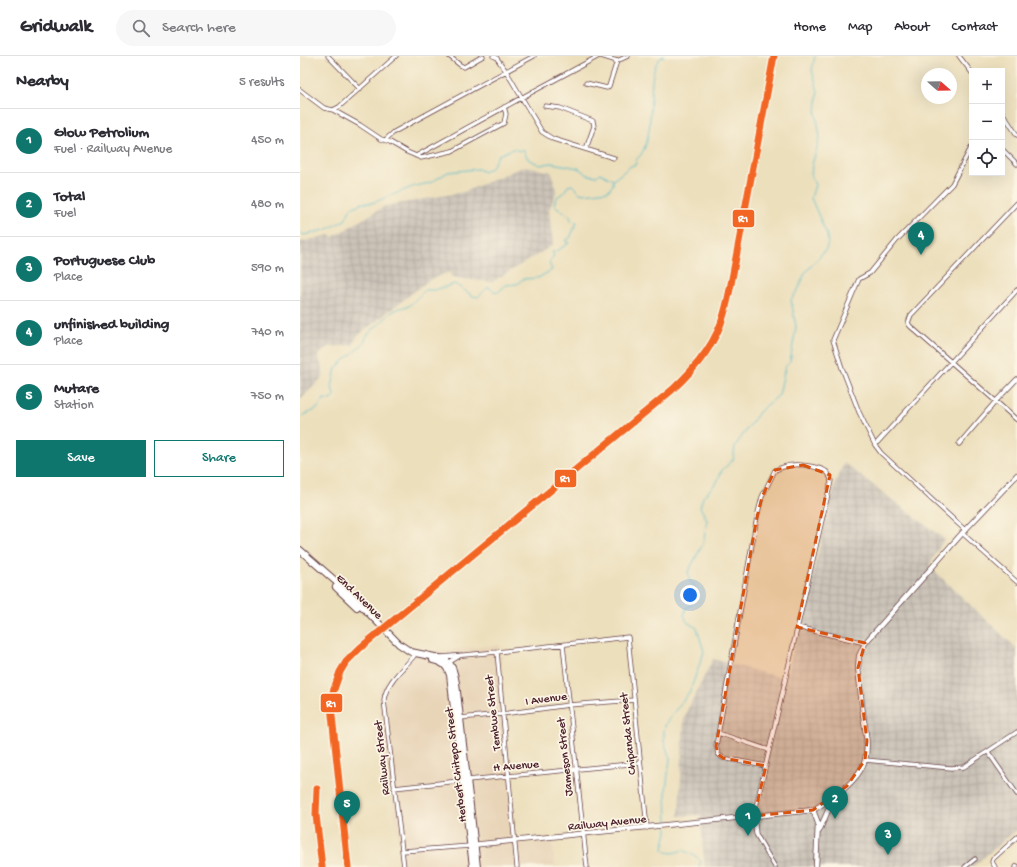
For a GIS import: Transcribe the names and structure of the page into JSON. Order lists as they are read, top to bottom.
{
  "streets": {
    "highway": ["End Avenue", "Herbert Chitepo Street"],
    "main road": ["Railway Avenue"],
    "street": [
      "I Avenue",
      "Tembwe Street",
      "Chipanda Street",
      "Jameson Street",
      "Railway Street",
      "H Avenue"
    ]
  },
  "crossings": [
    ["End Avenue", "Tembwe Street"],
    ["End Avenue", "Chipanda Street"],
    ["End Avenue", "Jameson Street"],
    ["End Avenue", "Railway Street"],
    ["End Avenue", "Herbert Chitepo Street"],
    ["I Avenue", "Tembwe Street"],
    ["I Avenue", "Chipanda Street"],
    ["I Avenue", "Jameson Street"],
    ["I Avenue", "Herbert Chitepo Street"],
    ["Tembwe Street", "H Avenue"],
    ["Tembwe Street", "Railway Avenue"],
    ["Chipanda Street", "H Avenue"],
    ["Chipanda Street", "Railway Avenue"],
    ["Jameson Street", "H Avenue"],
    ["Jameson Street", "Railway Avenue"],
    ["Railway Street", "H Avenue"],
    ["Railway Street", "Railway Avenue"],
    ["Herbert Chitepo Street", "H Avenue"],
    ["Herbert Chitepo Street", "Railway Avenue"]
  ],
  "lines": ["transit line R1"],
  "north": "right",
  "page": {
    "header": "Gridwalk",
    "search": "Search here",
    "nav": [
      "Home",
      "Map",
      "About",
      "Contact"
    ],
    "heading": ["Nearby", "5 results"],
    "map_buttons": ["+", "−"],
    "list": [
      {
        "mark": "1",
        "name": "Glow Petrolium",
        "note": "Fuel · Railway Avenue",
        "value": "450 m"
      },
      {
        "mark": "2",
        "name": "Total",
        "note": "Fuel",
        "value": "480 m"
      },
      {
        "mark": "3",
        "name": "Portuguese Club",
        "note": "Place",
        "value": "590 m"
      },
      {
        "mark": "4",
        "name": "unfinished building",
        "note": "Place",
        "value": "740 m"
      },
      {
        "mark": "5",
        "name": "Mutare",
        "note": "Station",
        "value": "750 m"
      }
    ],
    "pins": [
      "4",
      "2",
      "5",
      "1",
      "3"
    ],
    "buttons": ["Save", "Share"]
  }
}
